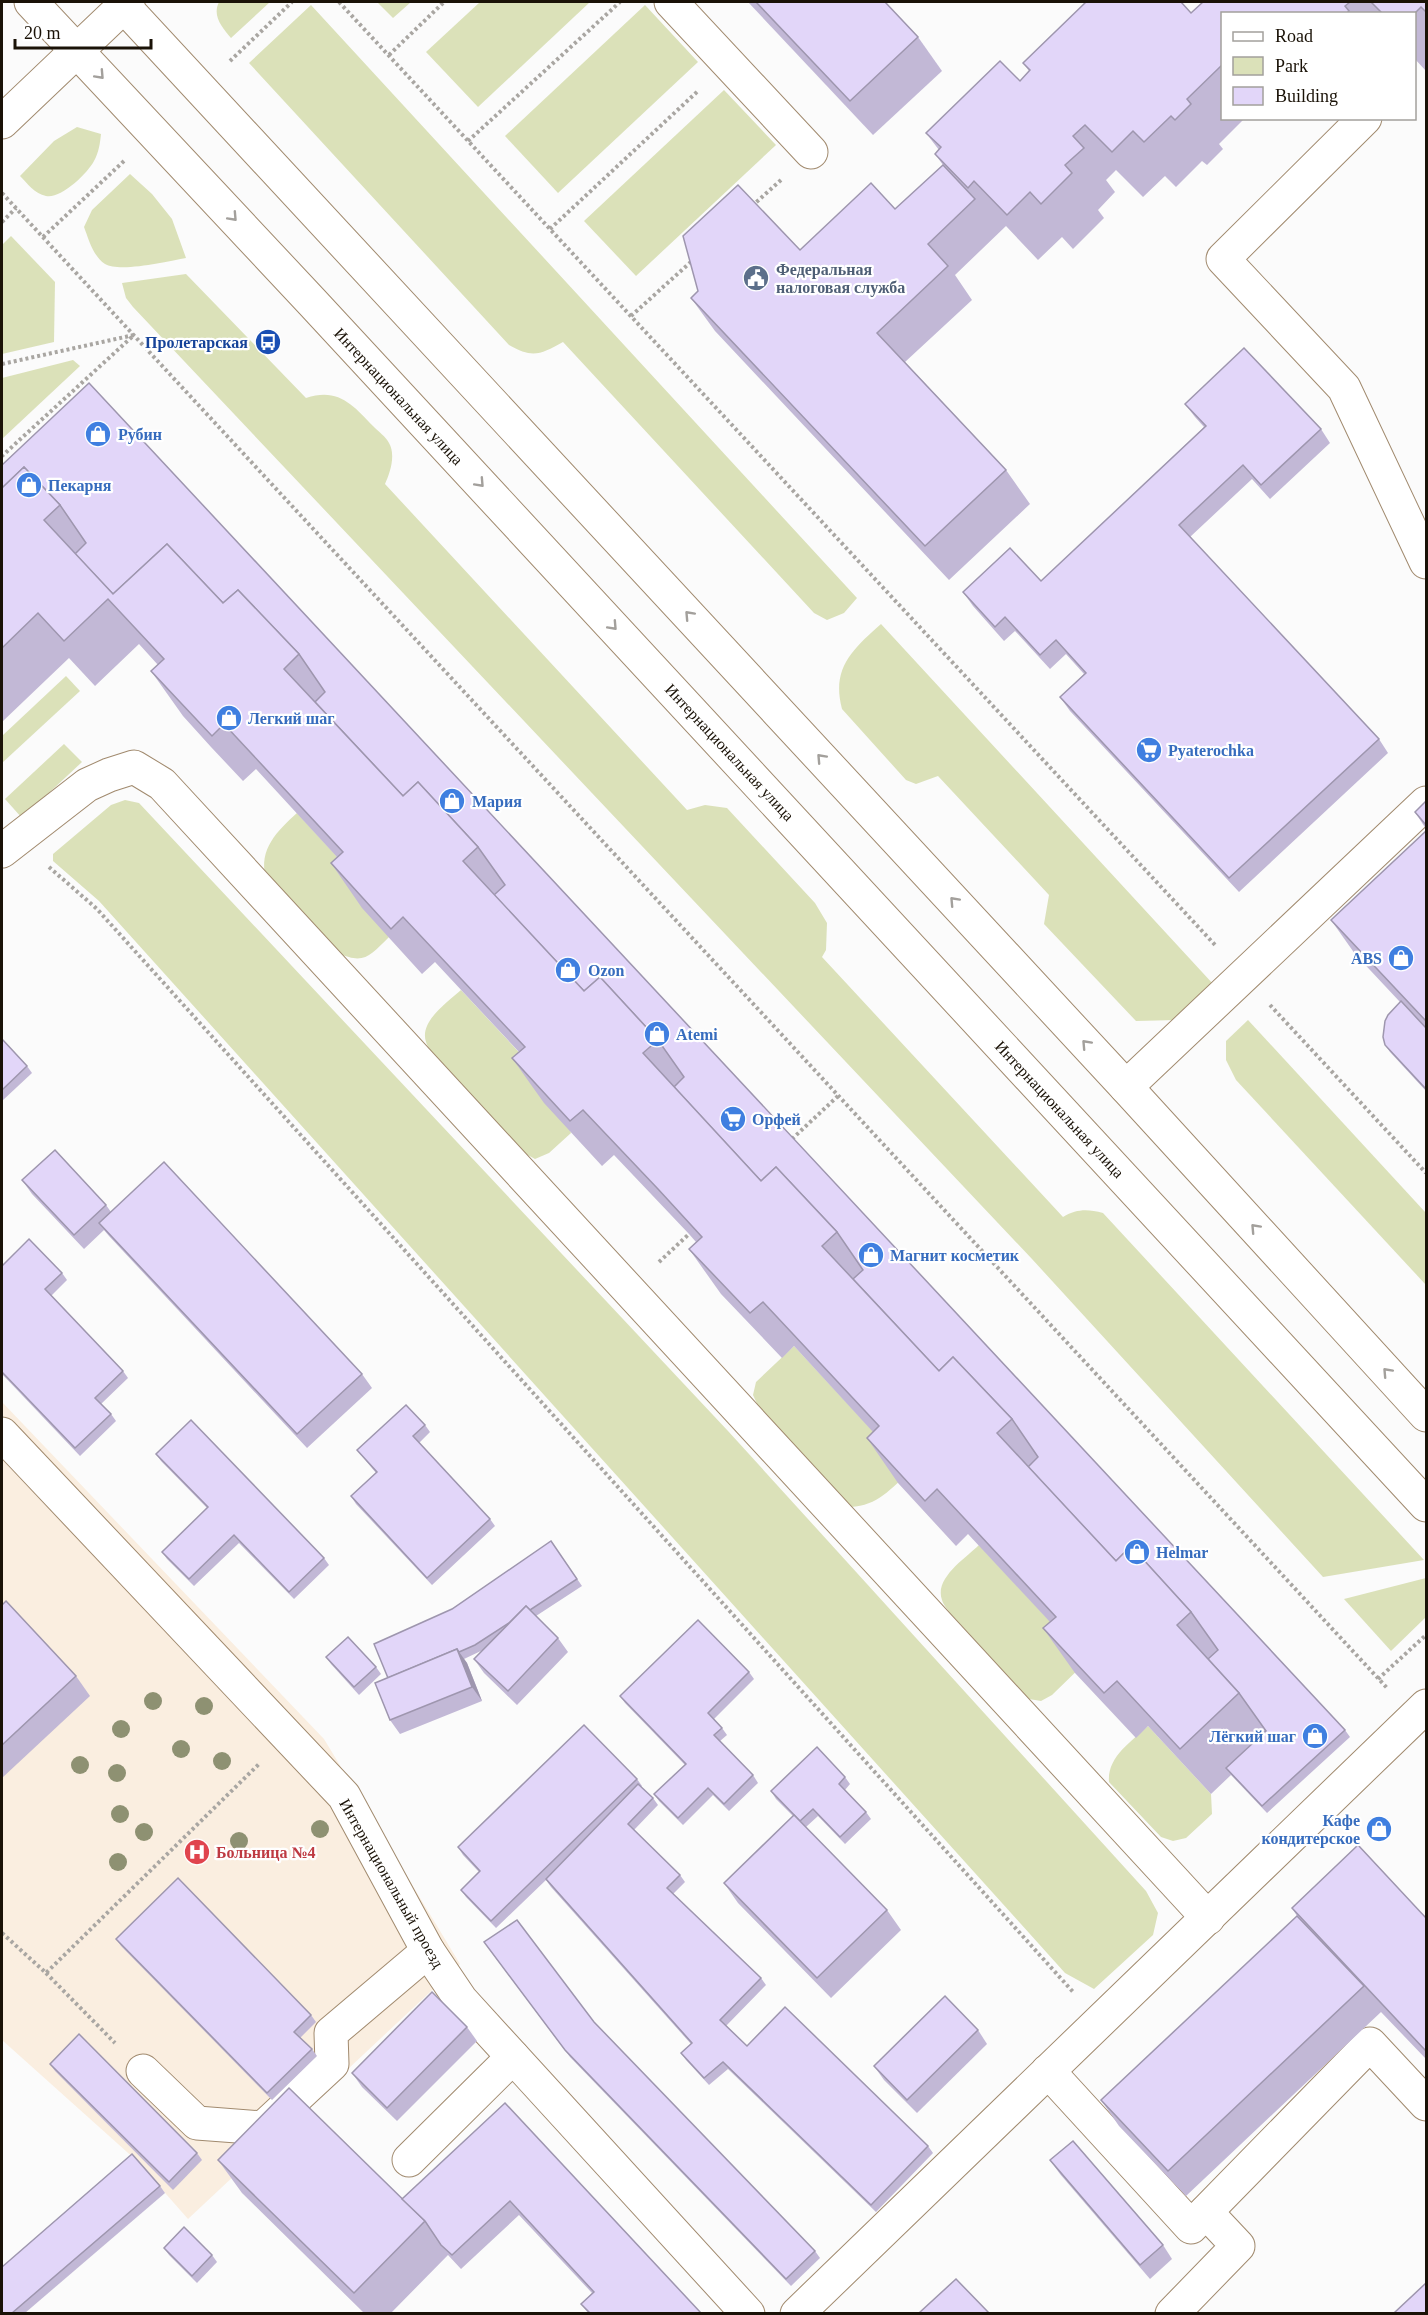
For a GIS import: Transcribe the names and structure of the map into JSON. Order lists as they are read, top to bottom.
{
  "streets": {
    "main road": ["Интернациональная улица", "Интернациональный проезд"]
  },
  "places": {
    "public building": ["Федеральная налоговая служба"],
    "bus stop": ["Пролетарская"],
    "shop": [
      "Рубин",
      "Пекарня",
      "Легкий шаг",
      "Мария",
      "ABS",
      "Ozon",
      "Atemi",
      "Магнит косметик",
      "Helmar",
      "Лёгкий шаг",
      "Кафе кондитерское"
    ],
    "supermarket": ["Pyaterochka", "Орфей"],
    "hospital": ["Больница №4"]
  },
  "legend": ["Road", "Park", "Building"],
  "scale_bar": "20 m"
}
